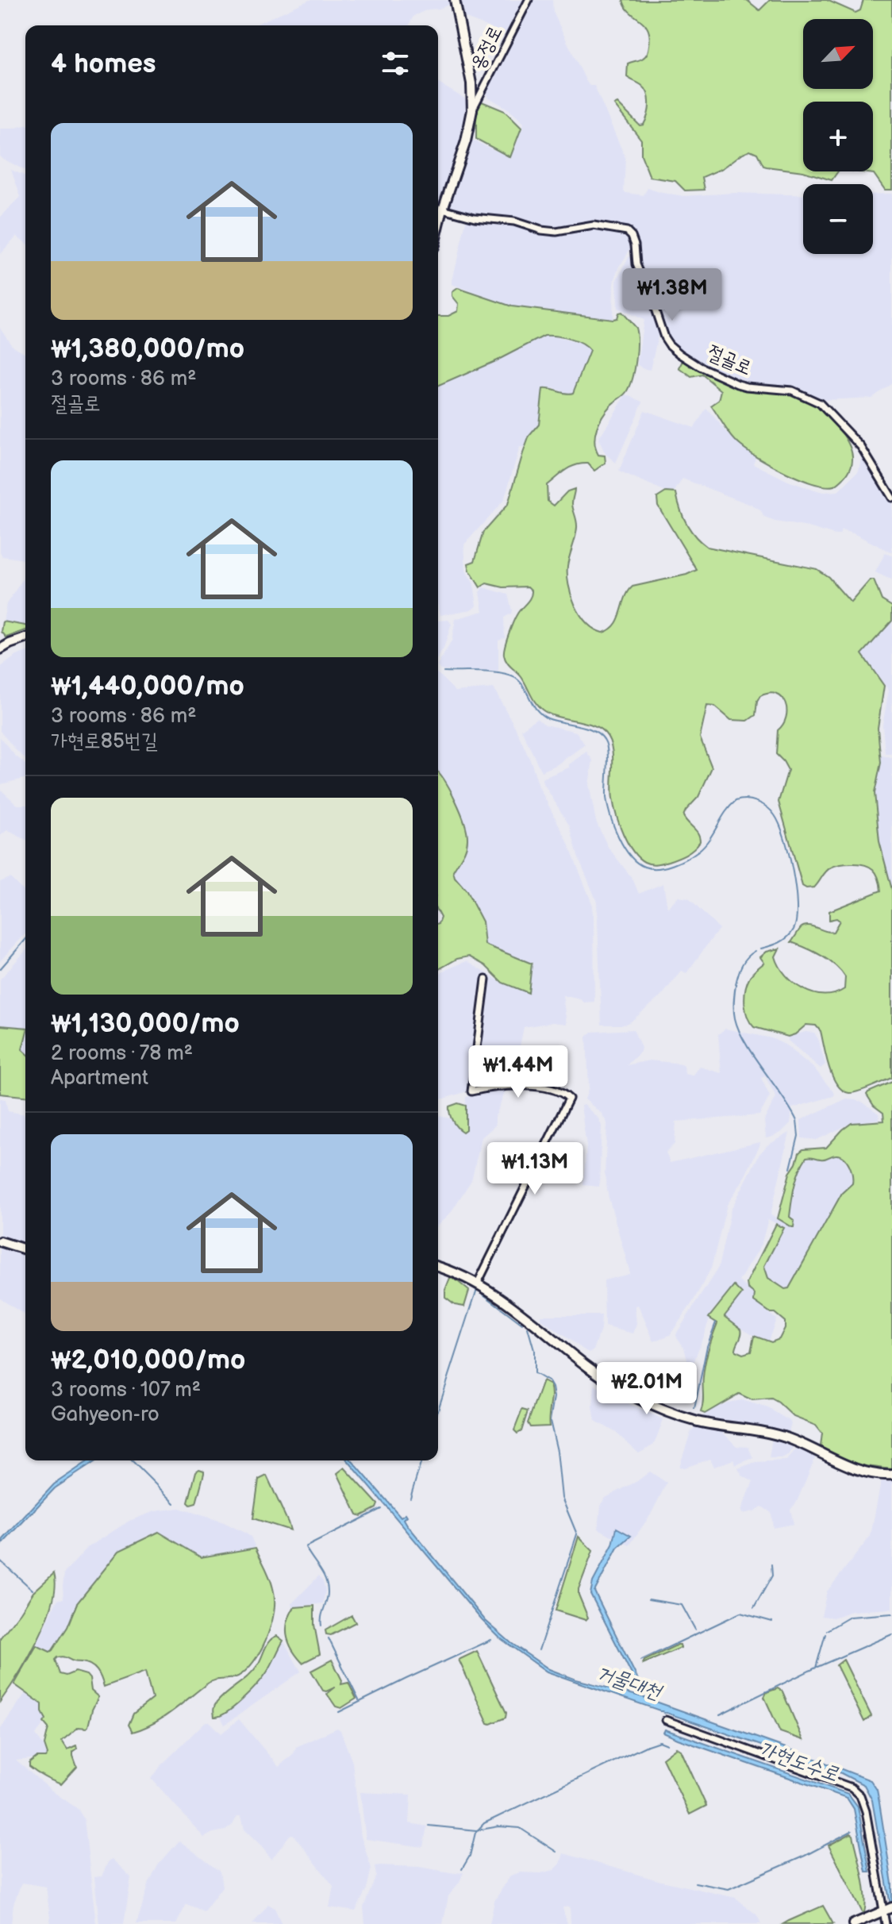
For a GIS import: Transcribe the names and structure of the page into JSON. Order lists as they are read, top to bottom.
{
  "streets": {
    "street": ["옹정로", "절골로"]
  },
  "water": ["거물대천", "가현도수로"],
  "north": "top right",
  "page": {
    "map_buttons": ["+", "−"],
    "heading": "4 homes",
    "list": [
      {
        "name": "₩1,380,000/mo",
        "note": "3 rooms · 86 m² · 절골로"
      },
      {
        "name": "₩1,440,000/mo",
        "note": "3 rooms · 86 m² · 가현로85번길"
      },
      {
        "name": "₩1,130,000/mo",
        "note": "2 rooms · 78 m² · Apartment"
      },
      {
        "name": "₩2,010,000/mo",
        "note": "3 rooms · 107 m² · Gahyeon-ro"
      }
    ],
    "price": [
      "₩1.38M",
      "₩1.44M",
      "₩1.13M",
      "₩2.01M"
    ]
  }
}
